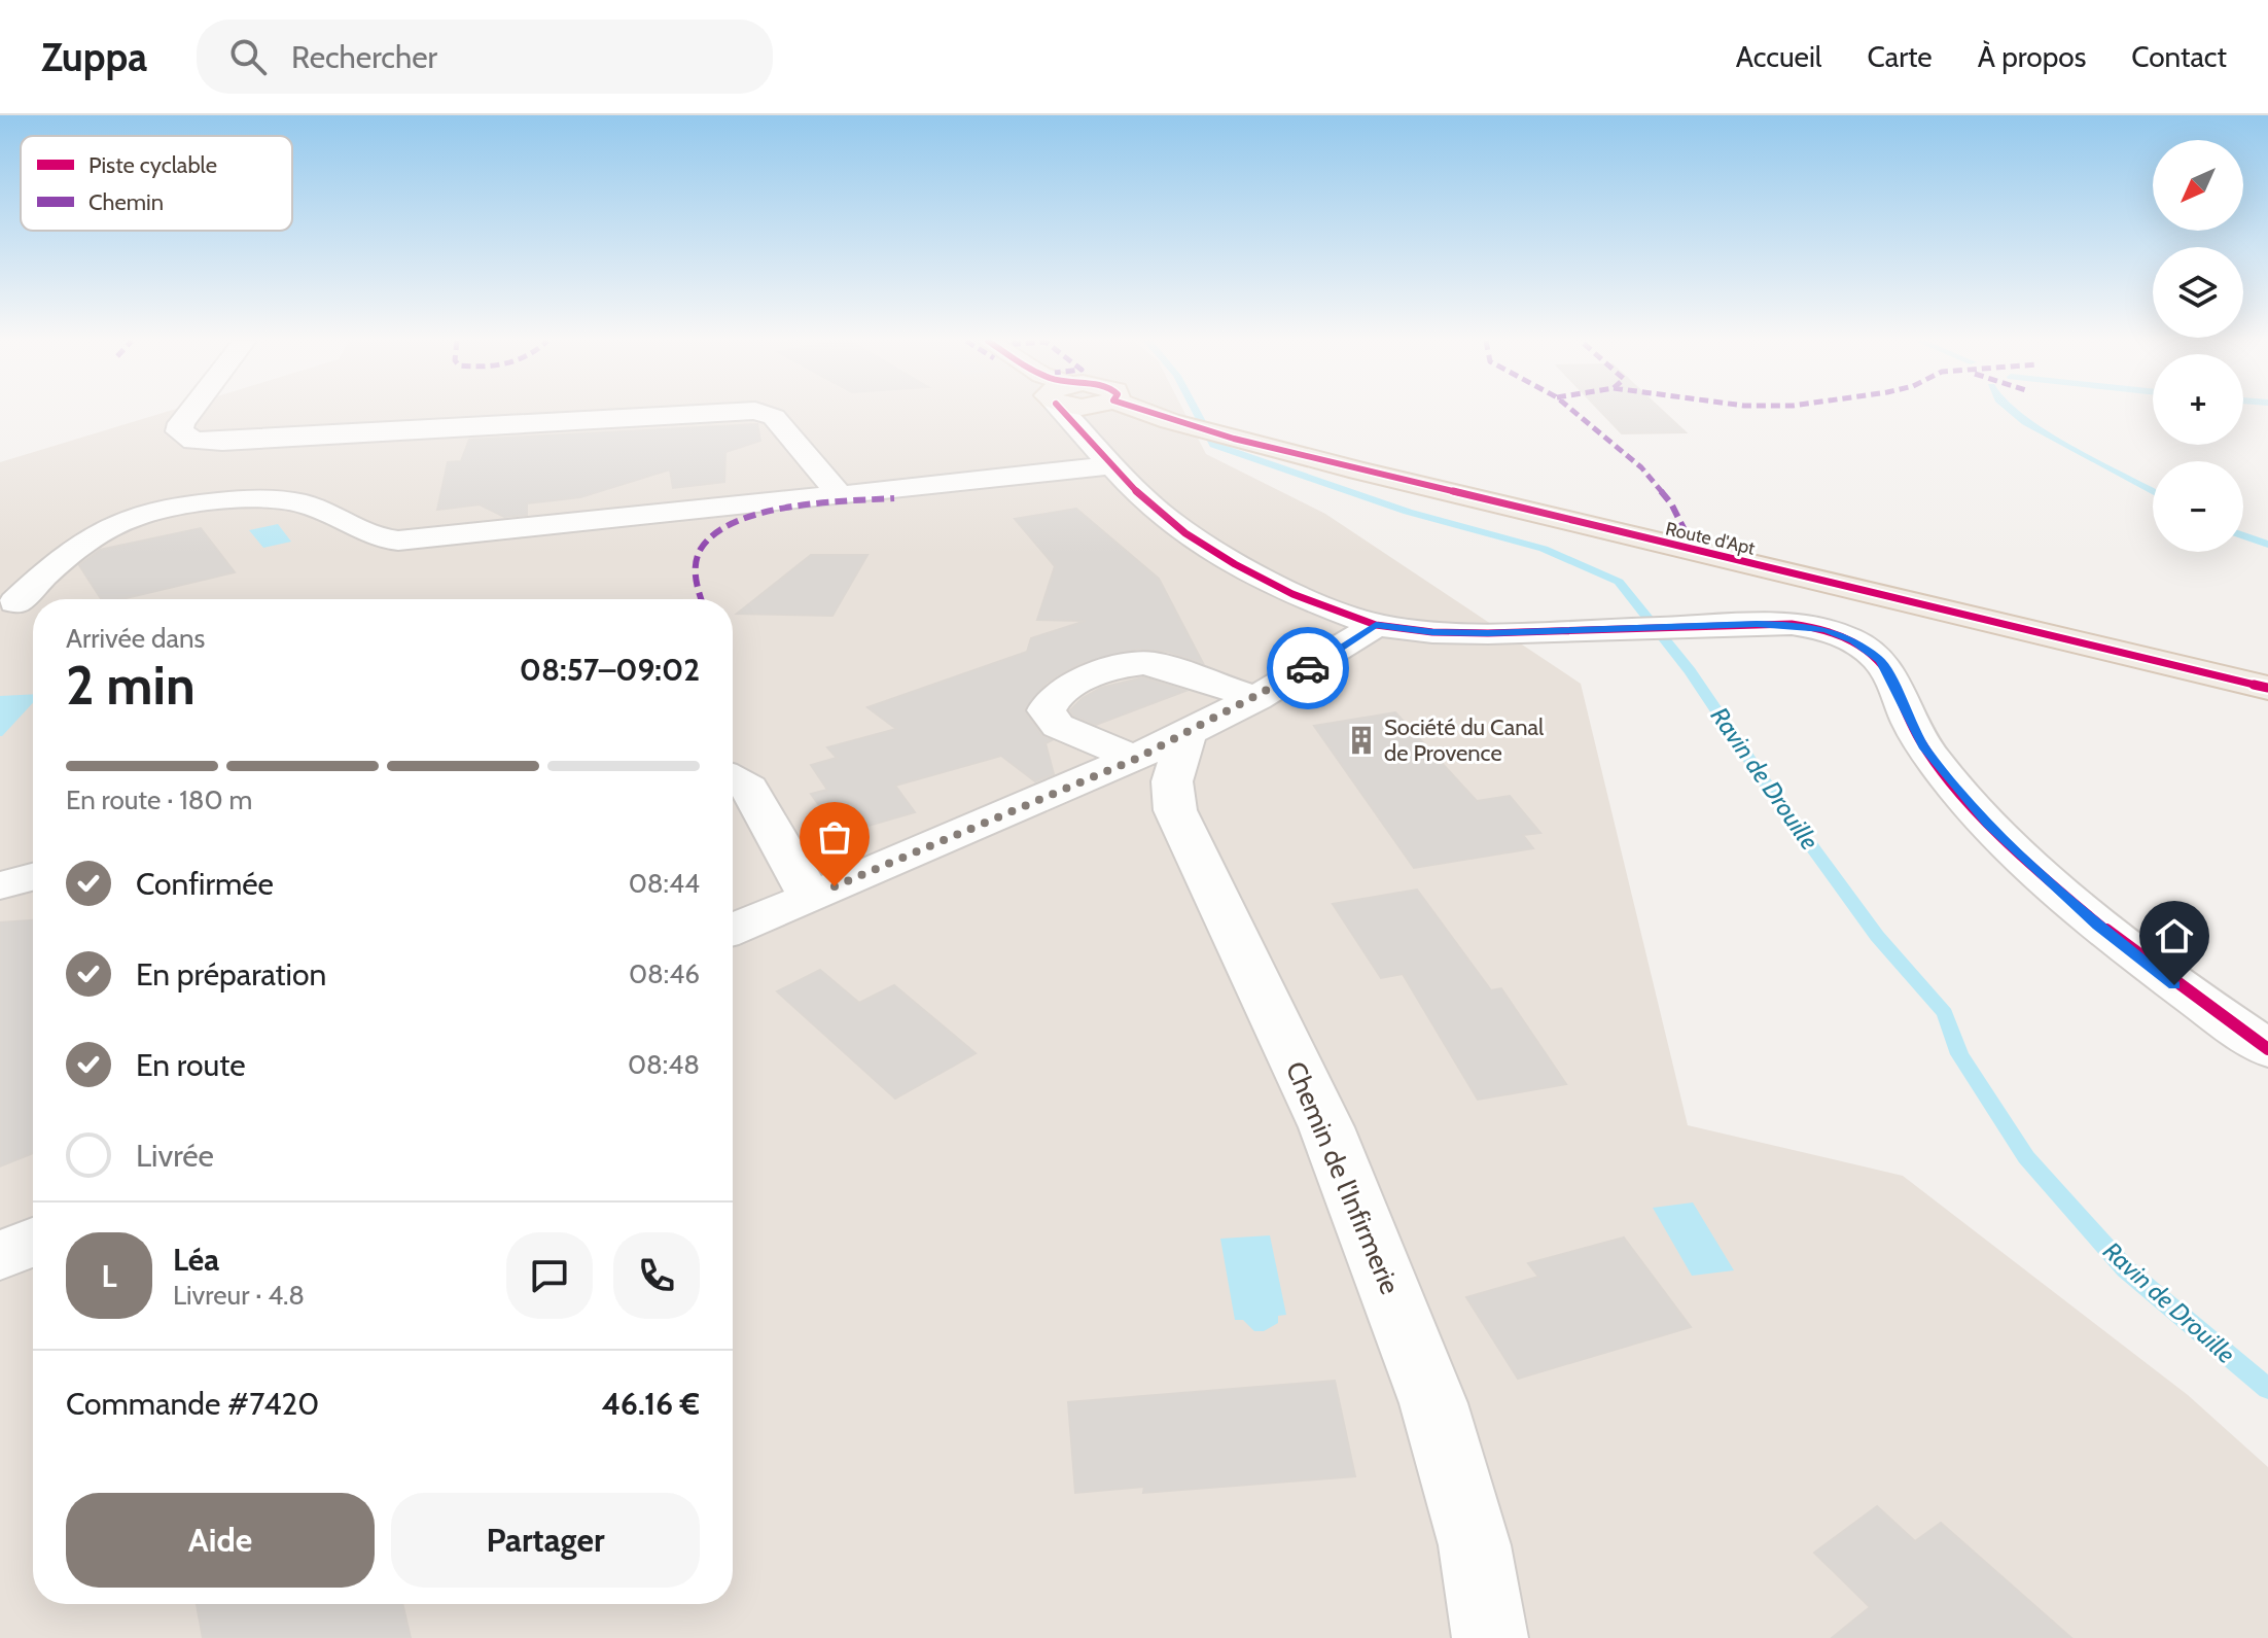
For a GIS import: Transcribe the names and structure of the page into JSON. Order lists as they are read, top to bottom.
{
  "streets": {
    "main road": ["Route d'Apt"],
    "street": ["Chemin de l'Infirmerie"]
  },
  "water": ["Ravin de Drouille"],
  "places": {
    "building": ["Société du Canal de Provence"]
  },
  "legend": ["Piste cyclable", "Chemin"],
  "north": "bottom left",
  "page": {
    "header": "Zuppa",
    "search": "Rechercher",
    "nav": [
      "Accueil",
      "Carte",
      "À propos",
      "Contact"
    ],
    "map_buttons": ["+", "−"],
    "heading": ["2 min", "Arrivée dans", "08:57–09:02"],
    "panel": [
      "Léa",
      "Livreur · 4.8",
      "Commande #7420",
      "46.16 €"
    ],
    "bar": "En route · 180 m",
    "list": [
      ["Confirmée", "08:44"],
      ["En préparation", "08:46"],
      ["En route", "08:48"],
      "Livrée"
    ],
    "round": "L",
    "buttons": ["Aide", "Partager"]
  }
}
